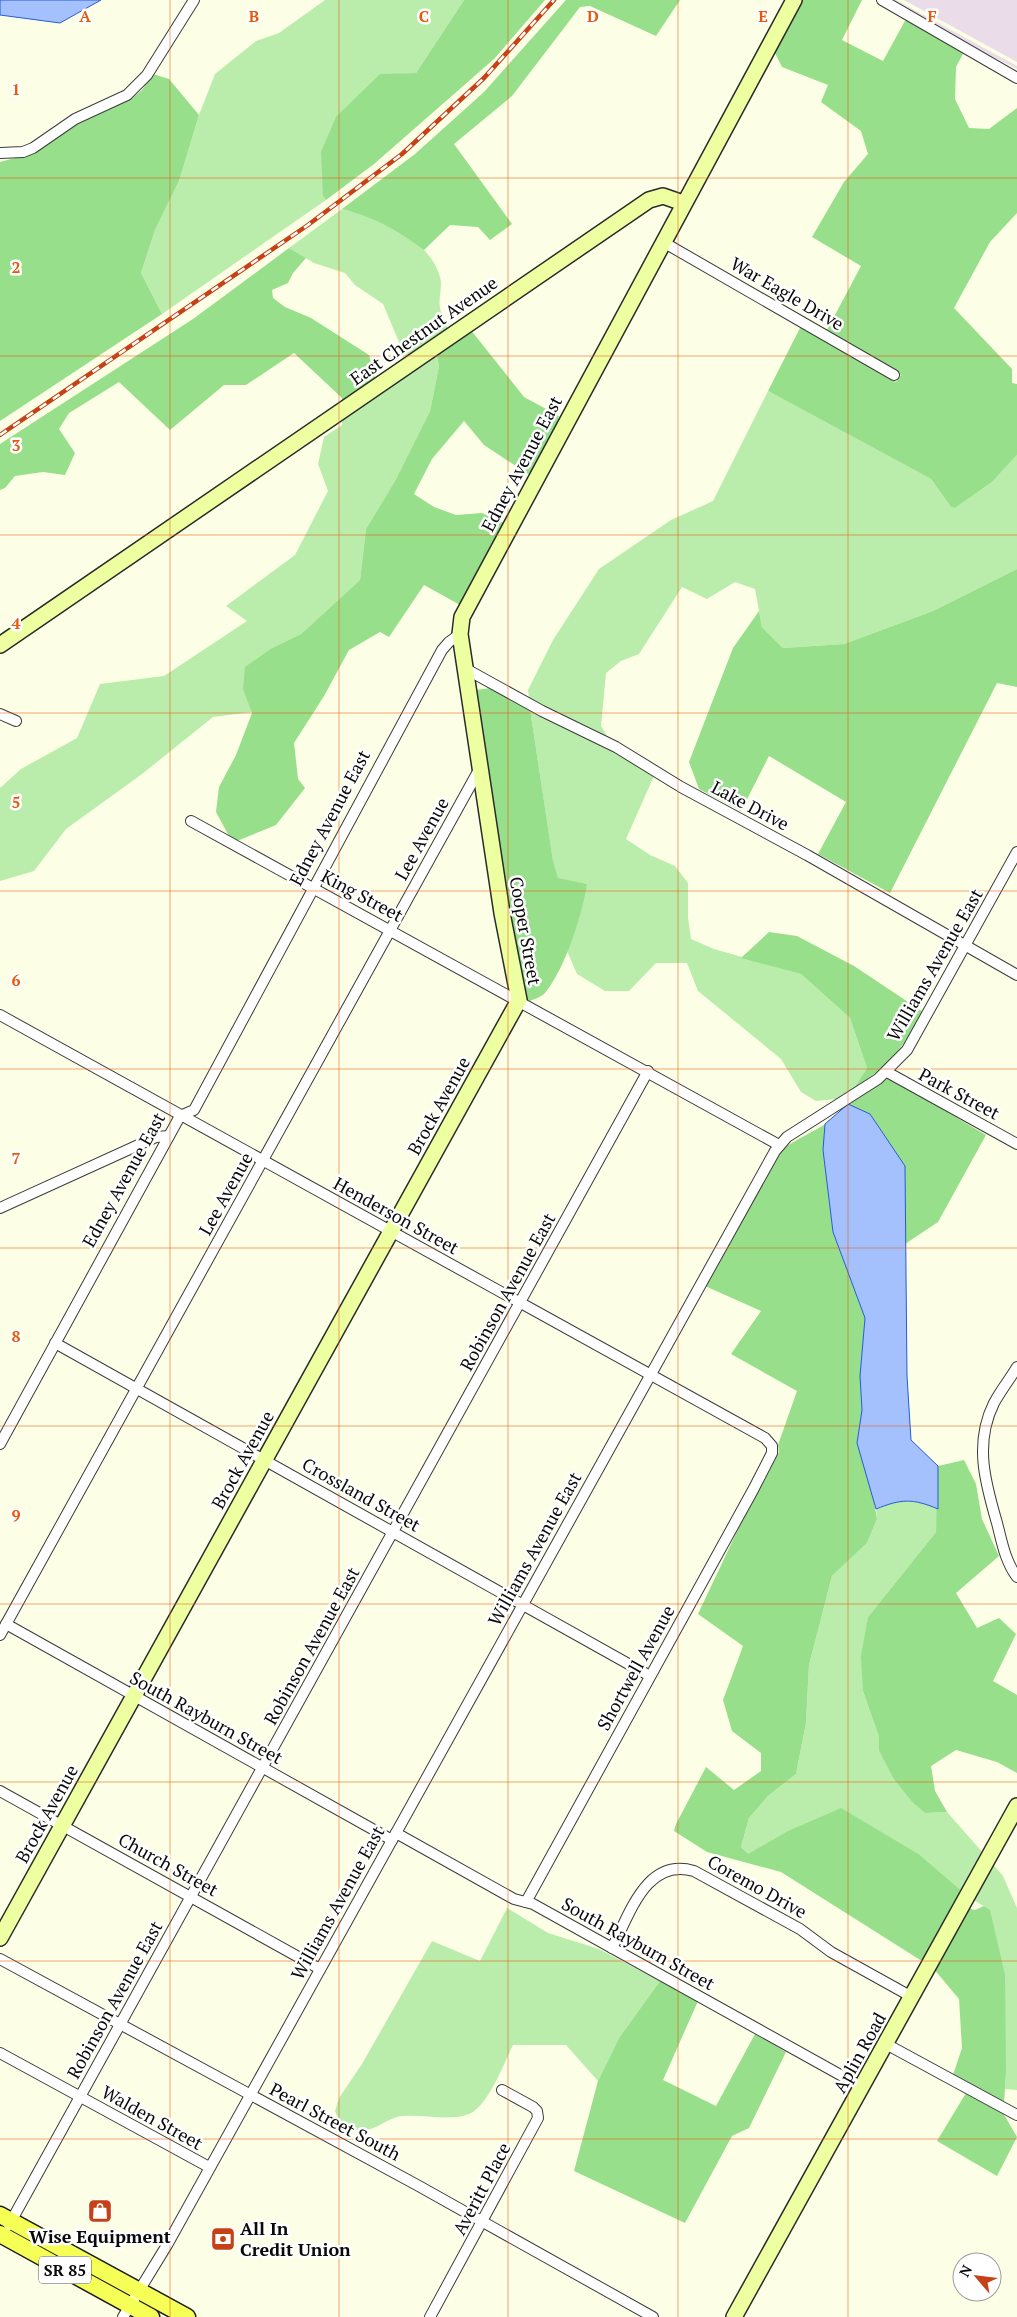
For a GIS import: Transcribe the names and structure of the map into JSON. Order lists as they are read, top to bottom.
{
  "streets": {
    "main road": ["SR 85"],
    "street": [
      "War Eagle Drive",
      "East Chestnut Avenue",
      "Edney Avenue East",
      "Lake Drive",
      "Lee Avenue",
      "King Street",
      "Cooper Street",
      "Williams Avenue East",
      "Park Street",
      "Brock Avenue",
      "Henderson Street",
      "Robinson Avenue East",
      "Crossland Street",
      "Shortwell Avenue",
      "South Rayburn Street",
      "Church Street",
      "Coremo Drive",
      "Aplin Road",
      "Walden Street",
      "Pearl Street South",
      "Averitt Place"
    ]
  },
  "crossings": [
    ["War Eagle Drive", "Edney Avenue East"],
    ["East Chestnut Avenue", "Edney Avenue East"],
    ["Edney Avenue East", "King Street"],
    ["Edney Avenue East", "Cooper Street"],
    ["Edney Avenue East", "Henderson Street"],
    ["Edney Avenue East", "Crossland Street"],
    ["Lake Drive", "Cooper Street"],
    ["Lake Drive", "Williams Avenue East"],
    ["Lee Avenue", "King Street"],
    ["Lee Avenue", "Cooper Street"],
    ["Lee Avenue", "Henderson Street"],
    ["Lee Avenue", "Crossland Street"],
    ["Lee Avenue", "South Rayburn Street"],
    ["King Street", "Cooper Street"],
    ["King Street", "Brock Avenue"],
    ["Cooper Street", "Williams Avenue East"],
    ["Cooper Street", "Brock Avenue"],
    ["Cooper Street", "Robinson Avenue East"],
    ["Williams Avenue East", "Park Street"],
    ["Williams Avenue East", "Henderson Street"],
    ["Williams Avenue East", "Crossland Street"],
    ["Williams Avenue East", "South Rayburn Street"],
    ["Williams Avenue East", "Church Street"],
    ["Williams Avenue East", "Walden Street"],
    ["Williams Avenue East", "Pearl Street South"],
    ["Williams Avenue East", "SR 85"],
    ["Brock Avenue", "Henderson Street"],
    ["Brock Avenue", "Crossland Street"],
    ["Brock Avenue", "South Rayburn Street"],
    ["Brock Avenue", "Church Street"],
    ["Henderson Street", "Robinson Avenue East"],
    ["Henderson Street", "Shortwell Avenue"],
    ["Robinson Avenue East", "Crossland Street"],
    ["Robinson Avenue East", "South Rayburn Street"],
    ["Robinson Avenue East", "Church Street"],
    ["Robinson Avenue East", "Walden Street"],
    ["Robinson Avenue East", "Pearl Street South"],
    ["Robinson Avenue East", "SR 85"],
    ["Crossland Street", "Shortwell Avenue"],
    ["Shortwell Avenue", "South Rayburn Street"],
    ["South Rayburn Street", "Coremo Drive"],
    ["South Rayburn Street", "Aplin Road"],
    ["Coremo Drive", "Aplin Road"],
    ["Pearl Street South", "Averitt Place"]
  ],
  "places": {
    "shop": ["Wise Equipment"],
    "bank": ["All In Credit Union"]
  },
  "north": "top left",
  "grid": {
    "columns": [
      "A",
      "B",
      "C",
      "D",
      "E",
      "F"
    ],
    "rows": [
      "1",
      "2",
      "3",
      "4",
      "5",
      "6",
      "7",
      "8",
      "9"
    ]
  }
}
